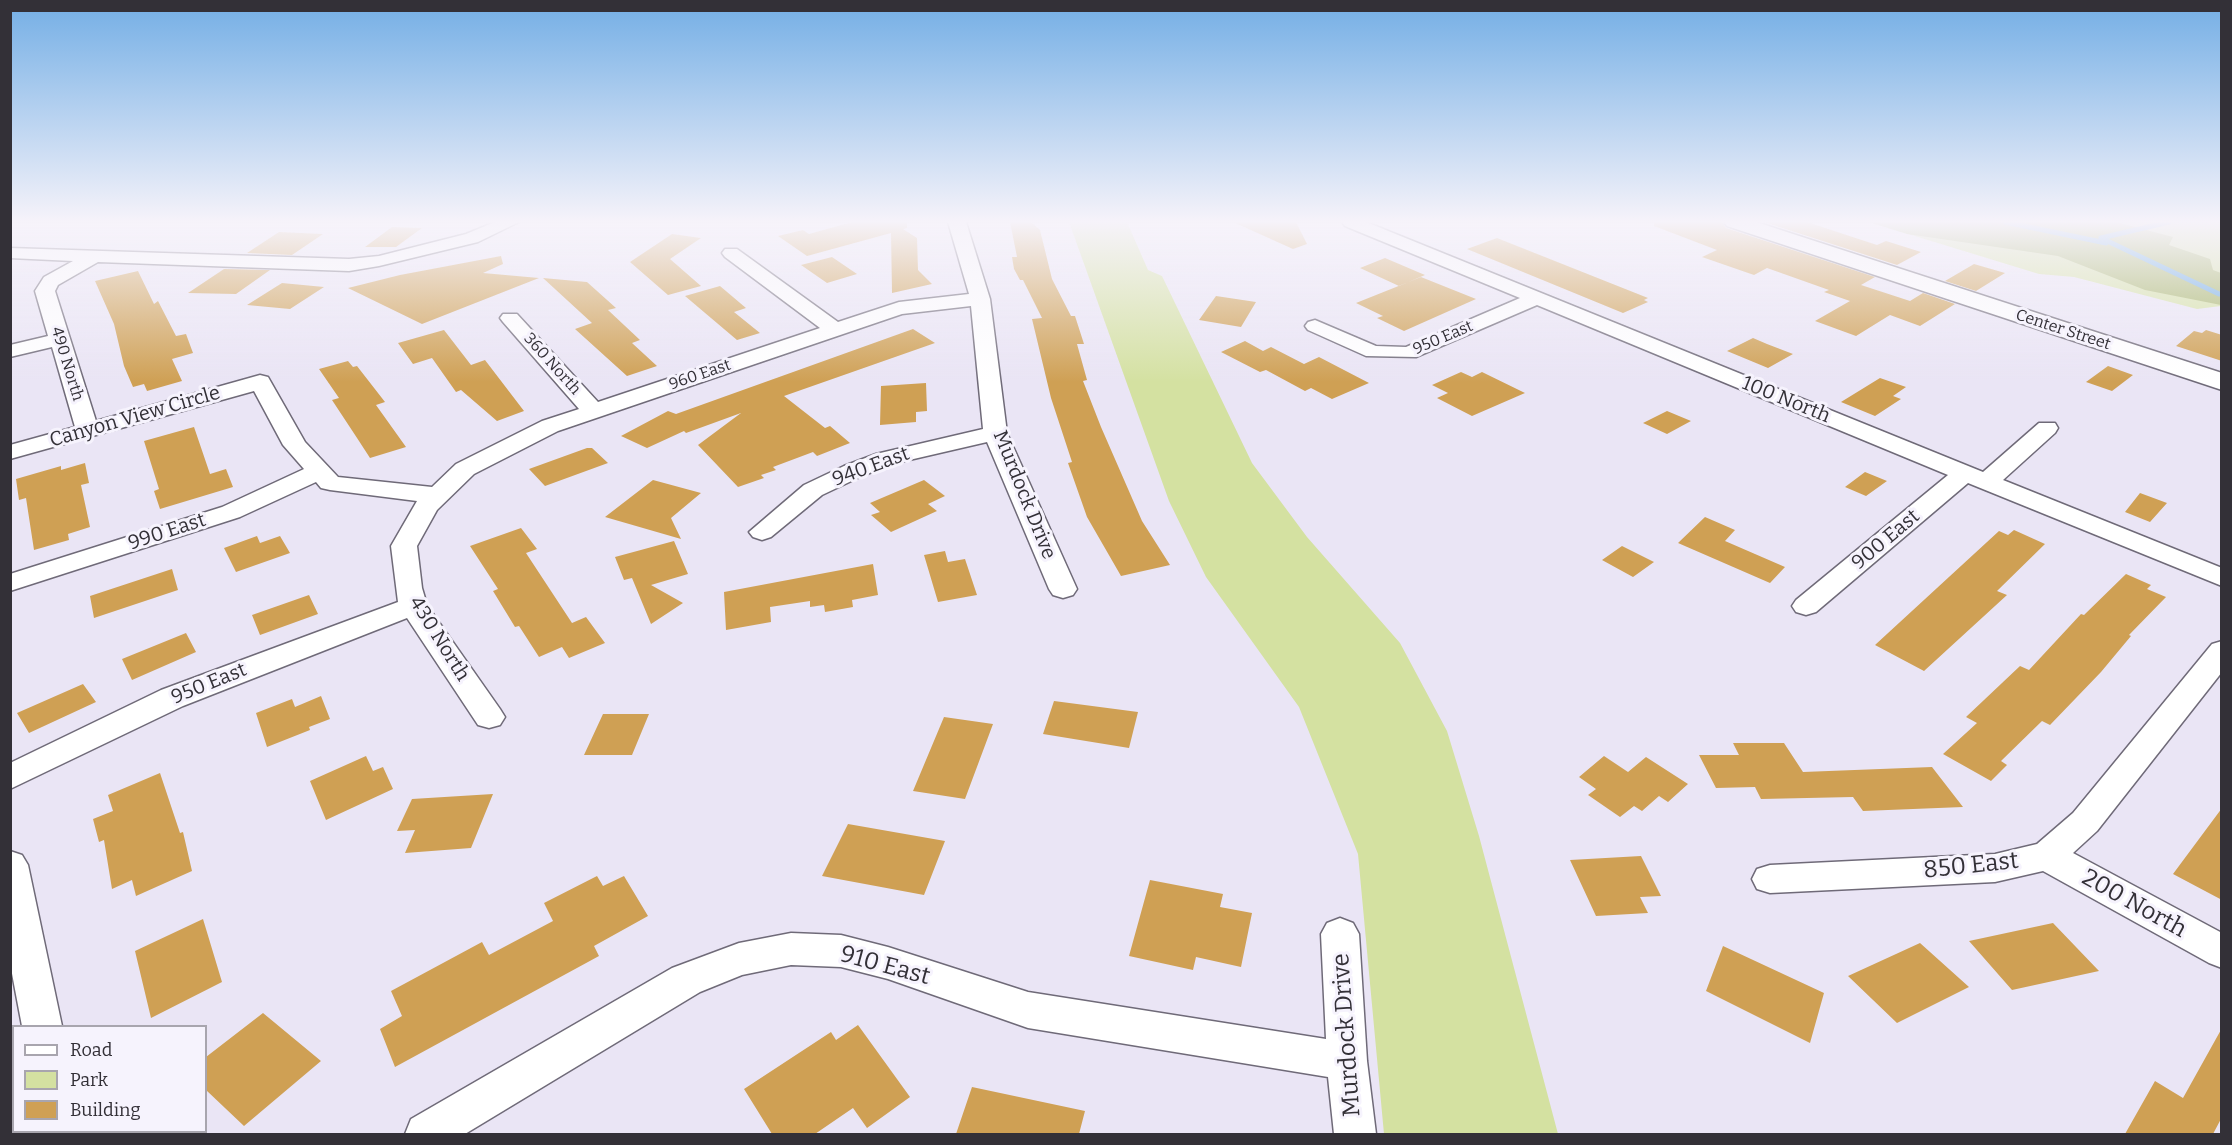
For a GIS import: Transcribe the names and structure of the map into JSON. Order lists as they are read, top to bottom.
{
  "streets": {
    "street": [
      "Center Street",
      "950 East",
      "490 North",
      "360 North",
      "960 East",
      "100 North",
      "Canyon View Circle",
      "940 East",
      "Murdock Drive",
      "990 East",
      "900 East",
      "430 North",
      "850 East",
      "200 North",
      "910 East"
    ]
  },
  "crossings": [
    ["950 East", "100 North"],
    ["950 East", "430 North"],
    ["490 North", "Canyon View Circle"],
    ["360 North", "960 East"],
    ["960 East", "Murdock Drive"],
    ["960 East", "430 North"],
    ["100 North", "900 East"],
    ["Canyon View Circle", "990 East"],
    ["940 East", "Murdock Drive"],
    ["Murdock Drive", "910 East"],
    ["850 East", "200 North"]
  ],
  "legend": ["Road", "Park", "Building"]
}
